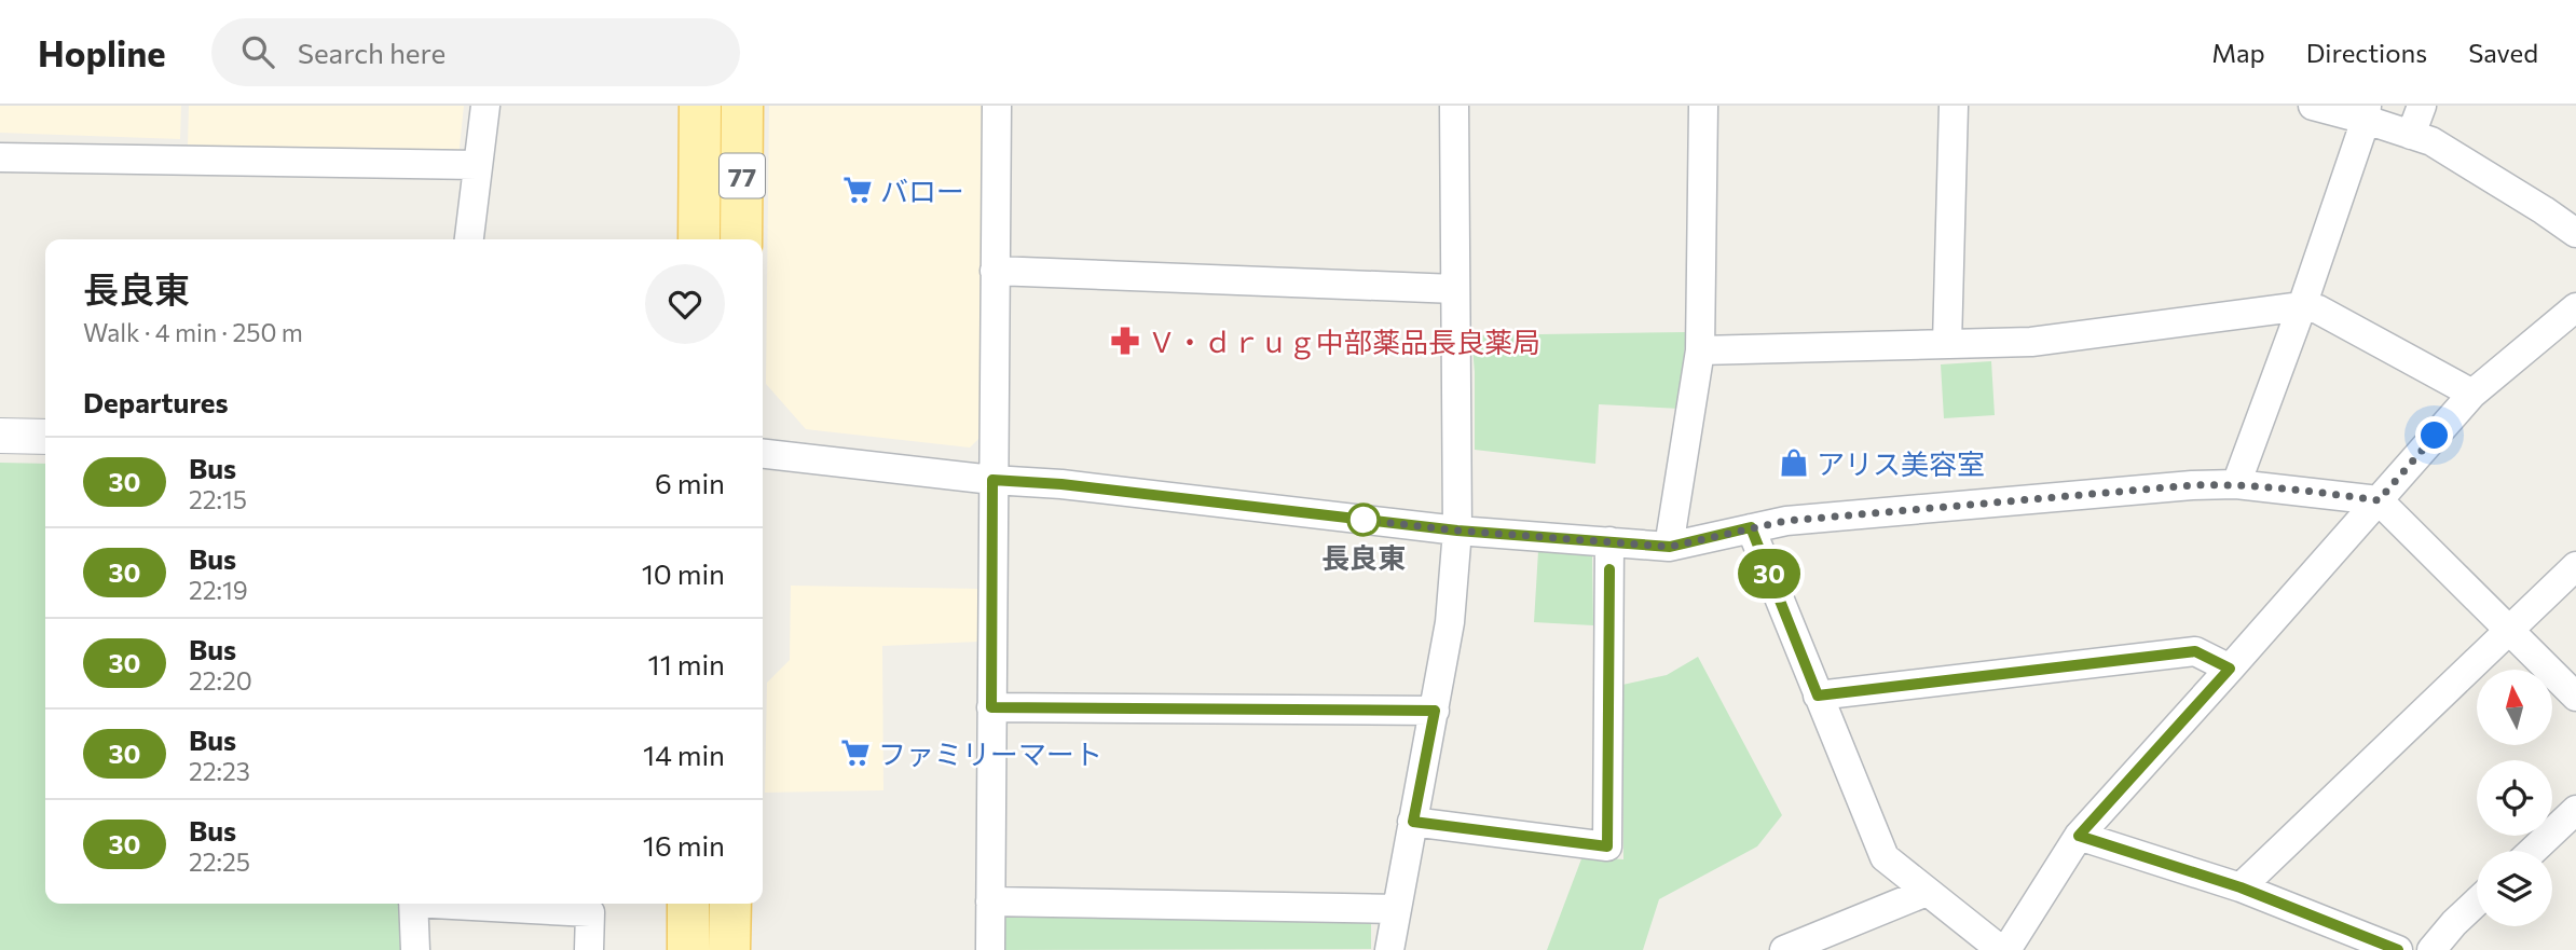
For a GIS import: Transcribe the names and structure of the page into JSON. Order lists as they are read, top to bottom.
{
  "streets": {
    "main road": ["77"]
  },
  "places": {
    "supermarket": ["バロー", "ファミリーマート"],
    "pharmacy": ["Ｖ・ｄｒｕｇ中部薬品長良薬局"],
    "shop": ["アリス美容室"],
    "other": ["長良東"]
  },
  "lines": ["bus line 30"],
  "north": "top",
  "page": {
    "header": "Hopline",
    "search": "Search here",
    "nav": ["Map", "Directions", "Saved"],
    "on_map": "30",
    "heading": [
      ["長良東", "Walk · 4 min · 250 m"],
      "Departures"
    ],
    "list": [
      {
        "mark": "30",
        "name": "Bus",
        "note": "22:15",
        "value": "6 min"
      },
      {
        "mark": "30",
        "name": "Bus",
        "note": "22:19",
        "value": "10 min"
      },
      {
        "mark": "30",
        "name": "Bus",
        "note": "22:20",
        "value": "11 min"
      },
      {
        "mark": "30",
        "name": "Bus",
        "note": "22:23",
        "value": "14 min"
      },
      {
        "mark": "30",
        "name": "Bus",
        "note": "22:25",
        "value": "16 min"
      }
    ]
  }
}
